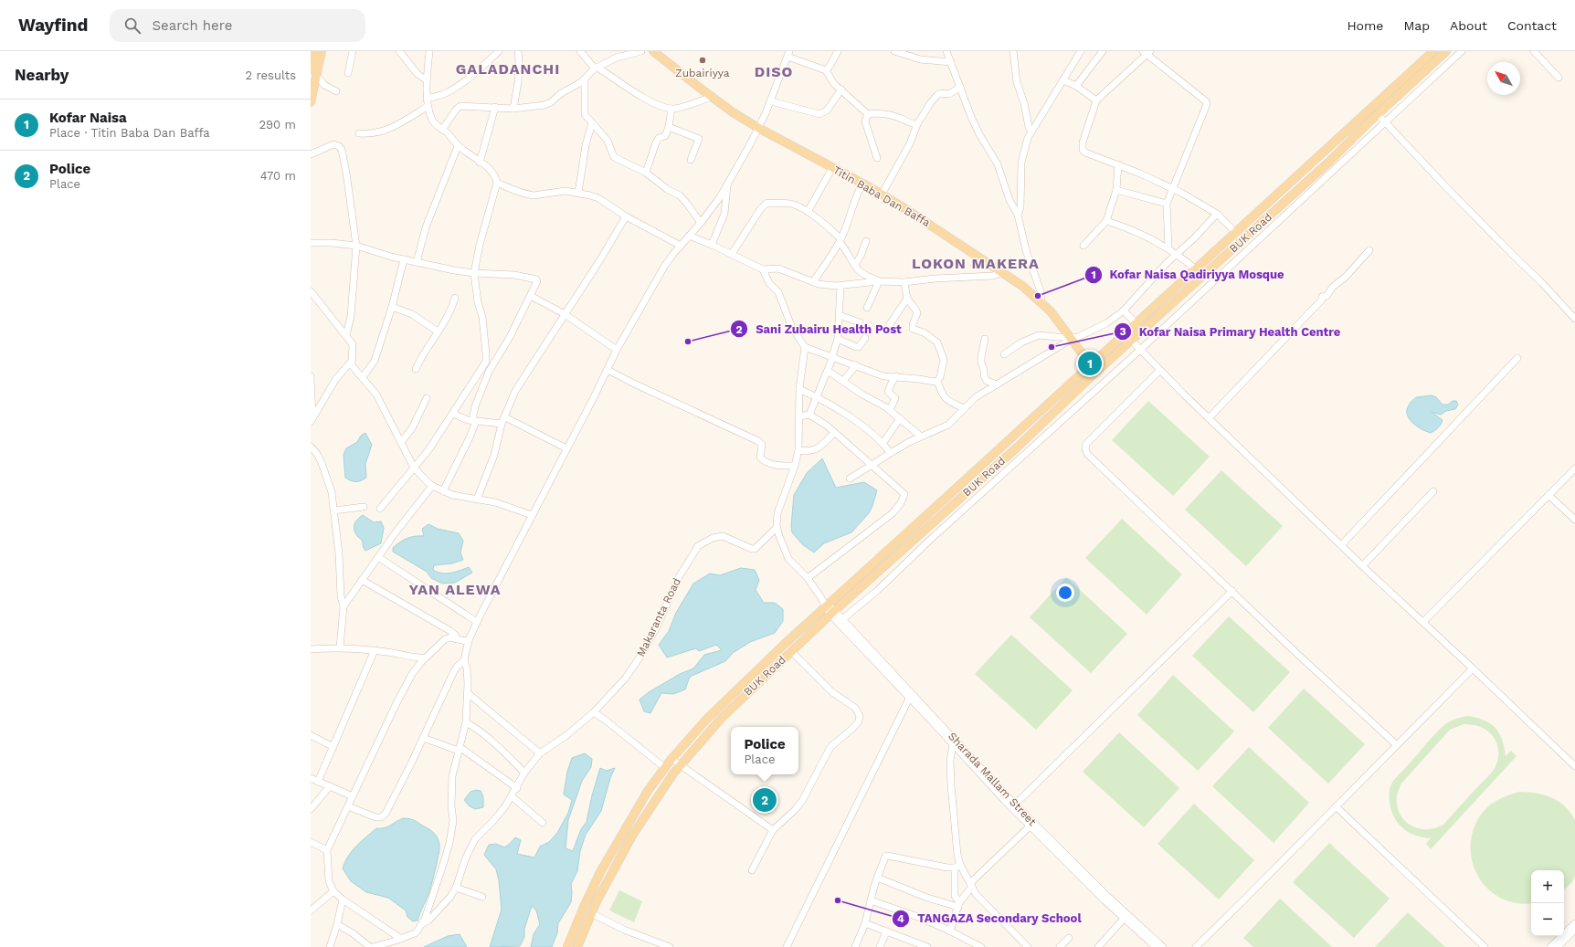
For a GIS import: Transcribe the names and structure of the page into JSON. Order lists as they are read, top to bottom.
{
  "streets": {
    "main road": ["Titin Baba Dan Baffa", "BUK Road"],
    "street": ["Makaranta Road", "Sharada Mallam Street"]
  },
  "crossings": [
    ["Titin Baba Dan Baffa", "BUK Road"],
    ["BUK Road", "Sharada Mallam Street"],
    ["Makaranta Road", "Sharada Mallam Street"]
  ],
  "districts": [
    "GALADANCHI",
    "DISO",
    "LOKON MAKERA",
    "YAN ALEWA"
  ],
  "places": [
    "Zubairiyya",
    "Kofar Naisa Qadiriyya Mosque",
    "Sani Zubairu Health Post",
    "Kofar Naisa Primary Health Centre",
    "TANGAZA Secondary School"
  ],
  "north": "top left",
  "page": {
    "header": "Wayfind",
    "search": "Search here",
    "nav": [
      "Home",
      "Map",
      "About",
      "Contact"
    ],
    "heading": ["Nearby", "2 results"],
    "list": [
      {
        "mark": "1",
        "name": "Kofar Naisa",
        "note": "Place · Titin Baba Dan Baffa",
        "value": "290 m"
      },
      {
        "mark": "2",
        "name": "Police",
        "note": "Place",
        "value": "470 m"
      }
    ],
    "pins": ["1", "2"],
    "popup": ["Police", "Place"],
    "map_buttons": ["+", "−"]
  }
}
